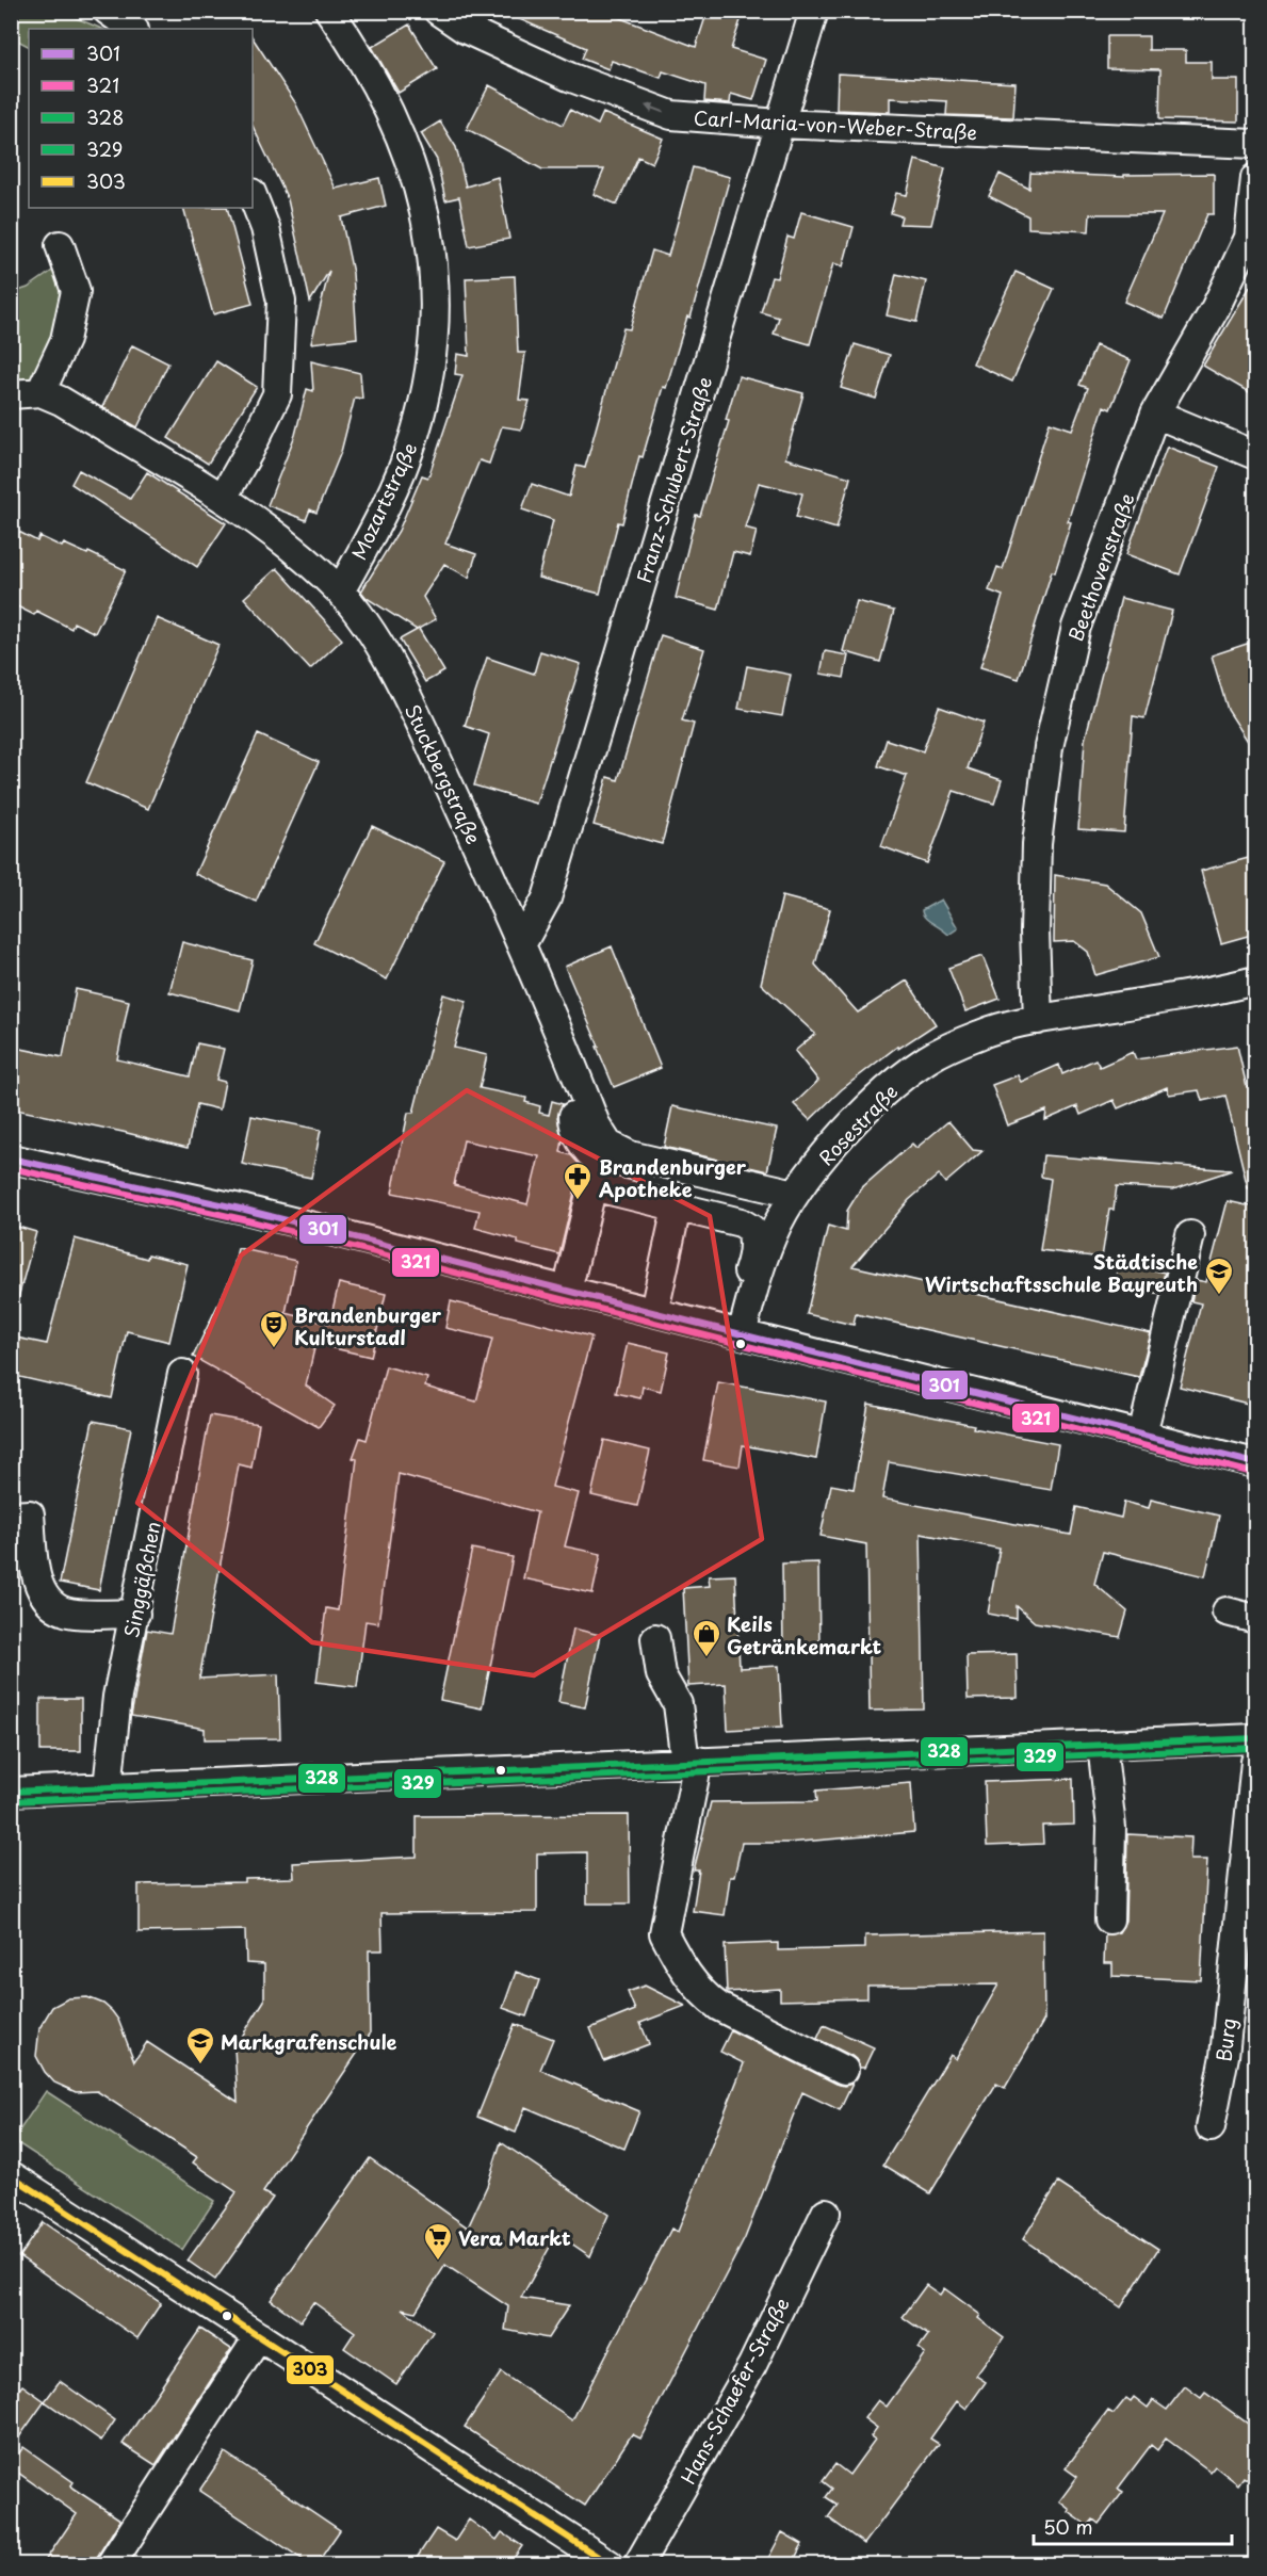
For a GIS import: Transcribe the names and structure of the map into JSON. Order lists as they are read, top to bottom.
{
  "streets": {
    "street": [
      "Carl-Maria-von-Weber-Straße",
      "Franz-Schubert-Straße",
      "Mozartstraße",
      "Beethovenstraße",
      "Stuckbergstraße",
      "Rosestraße",
      "Singgäßchen",
      "Burg",
      "Hans-Schaefer-Straße"
    ]
  },
  "crossings": [
    ["Carl-Maria-von-Weber-Straße", "Franz-Schubert-Straße"],
    ["Franz-Schubert-Straße", "Stuckbergstraße"],
    ["Mozartstraße", "Stuckbergstraße"],
    ["Beethovenstraße", "Rosestraße"],
    ["Stuckbergstraße", "Rosestraße"]
  ],
  "one_way": ["Carl-Maria-von-Weber-Straße"],
  "places": {
    "pharmacy": ["Brandenburger Apotheke"],
    "school or university": ["Städtische Wirtschaftsschule Bayreuth", "Markgrafenschule"],
    "theatre": ["Brandenburger Kulturstadl"],
    "shop": ["Keils Getränkemarkt"],
    "supermarket": ["Vera Markt"]
  },
  "lines": [
    "transit line 301",
    "transit line 321",
    "transit line 328",
    "transit line 329",
    "transit line 303"
  ],
  "legend": [
    "301",
    "321",
    "328",
    "329",
    "303"
  ],
  "scale_bar": "50 m"
}
